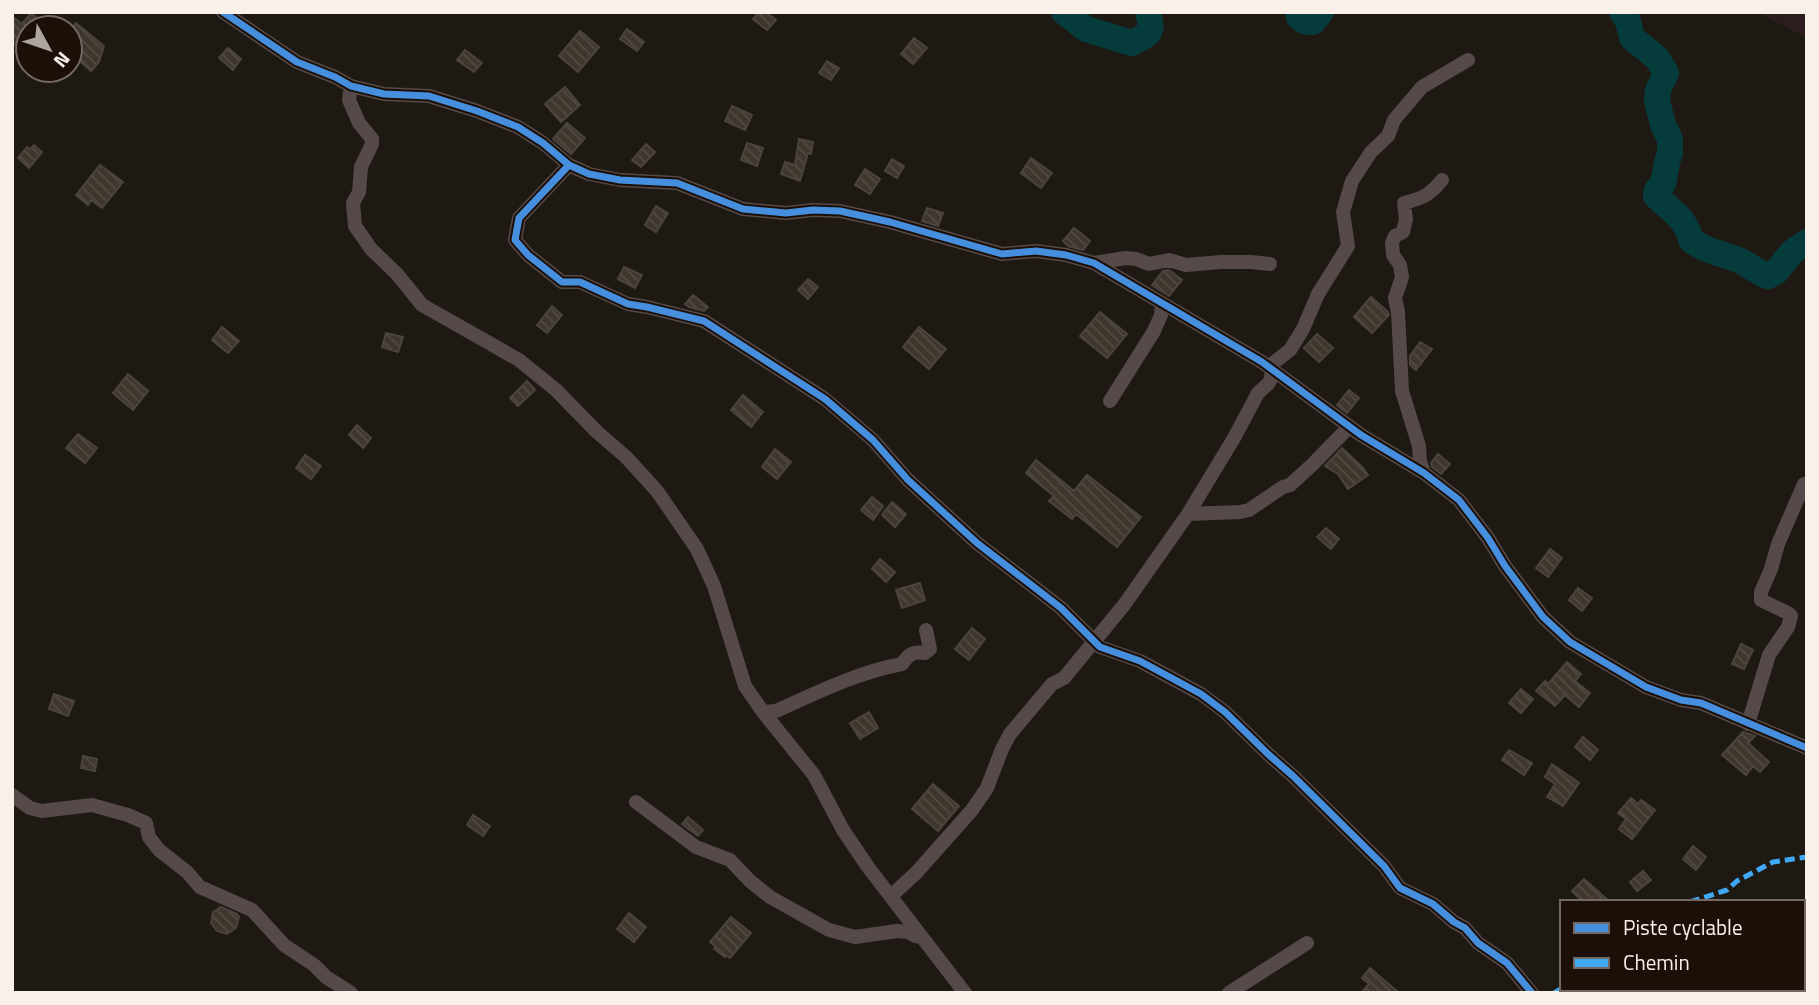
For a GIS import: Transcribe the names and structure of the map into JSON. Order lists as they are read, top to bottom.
{
  "legend": ["Piste cyclable", "Chemin"],
  "north": "bottom right"
}
